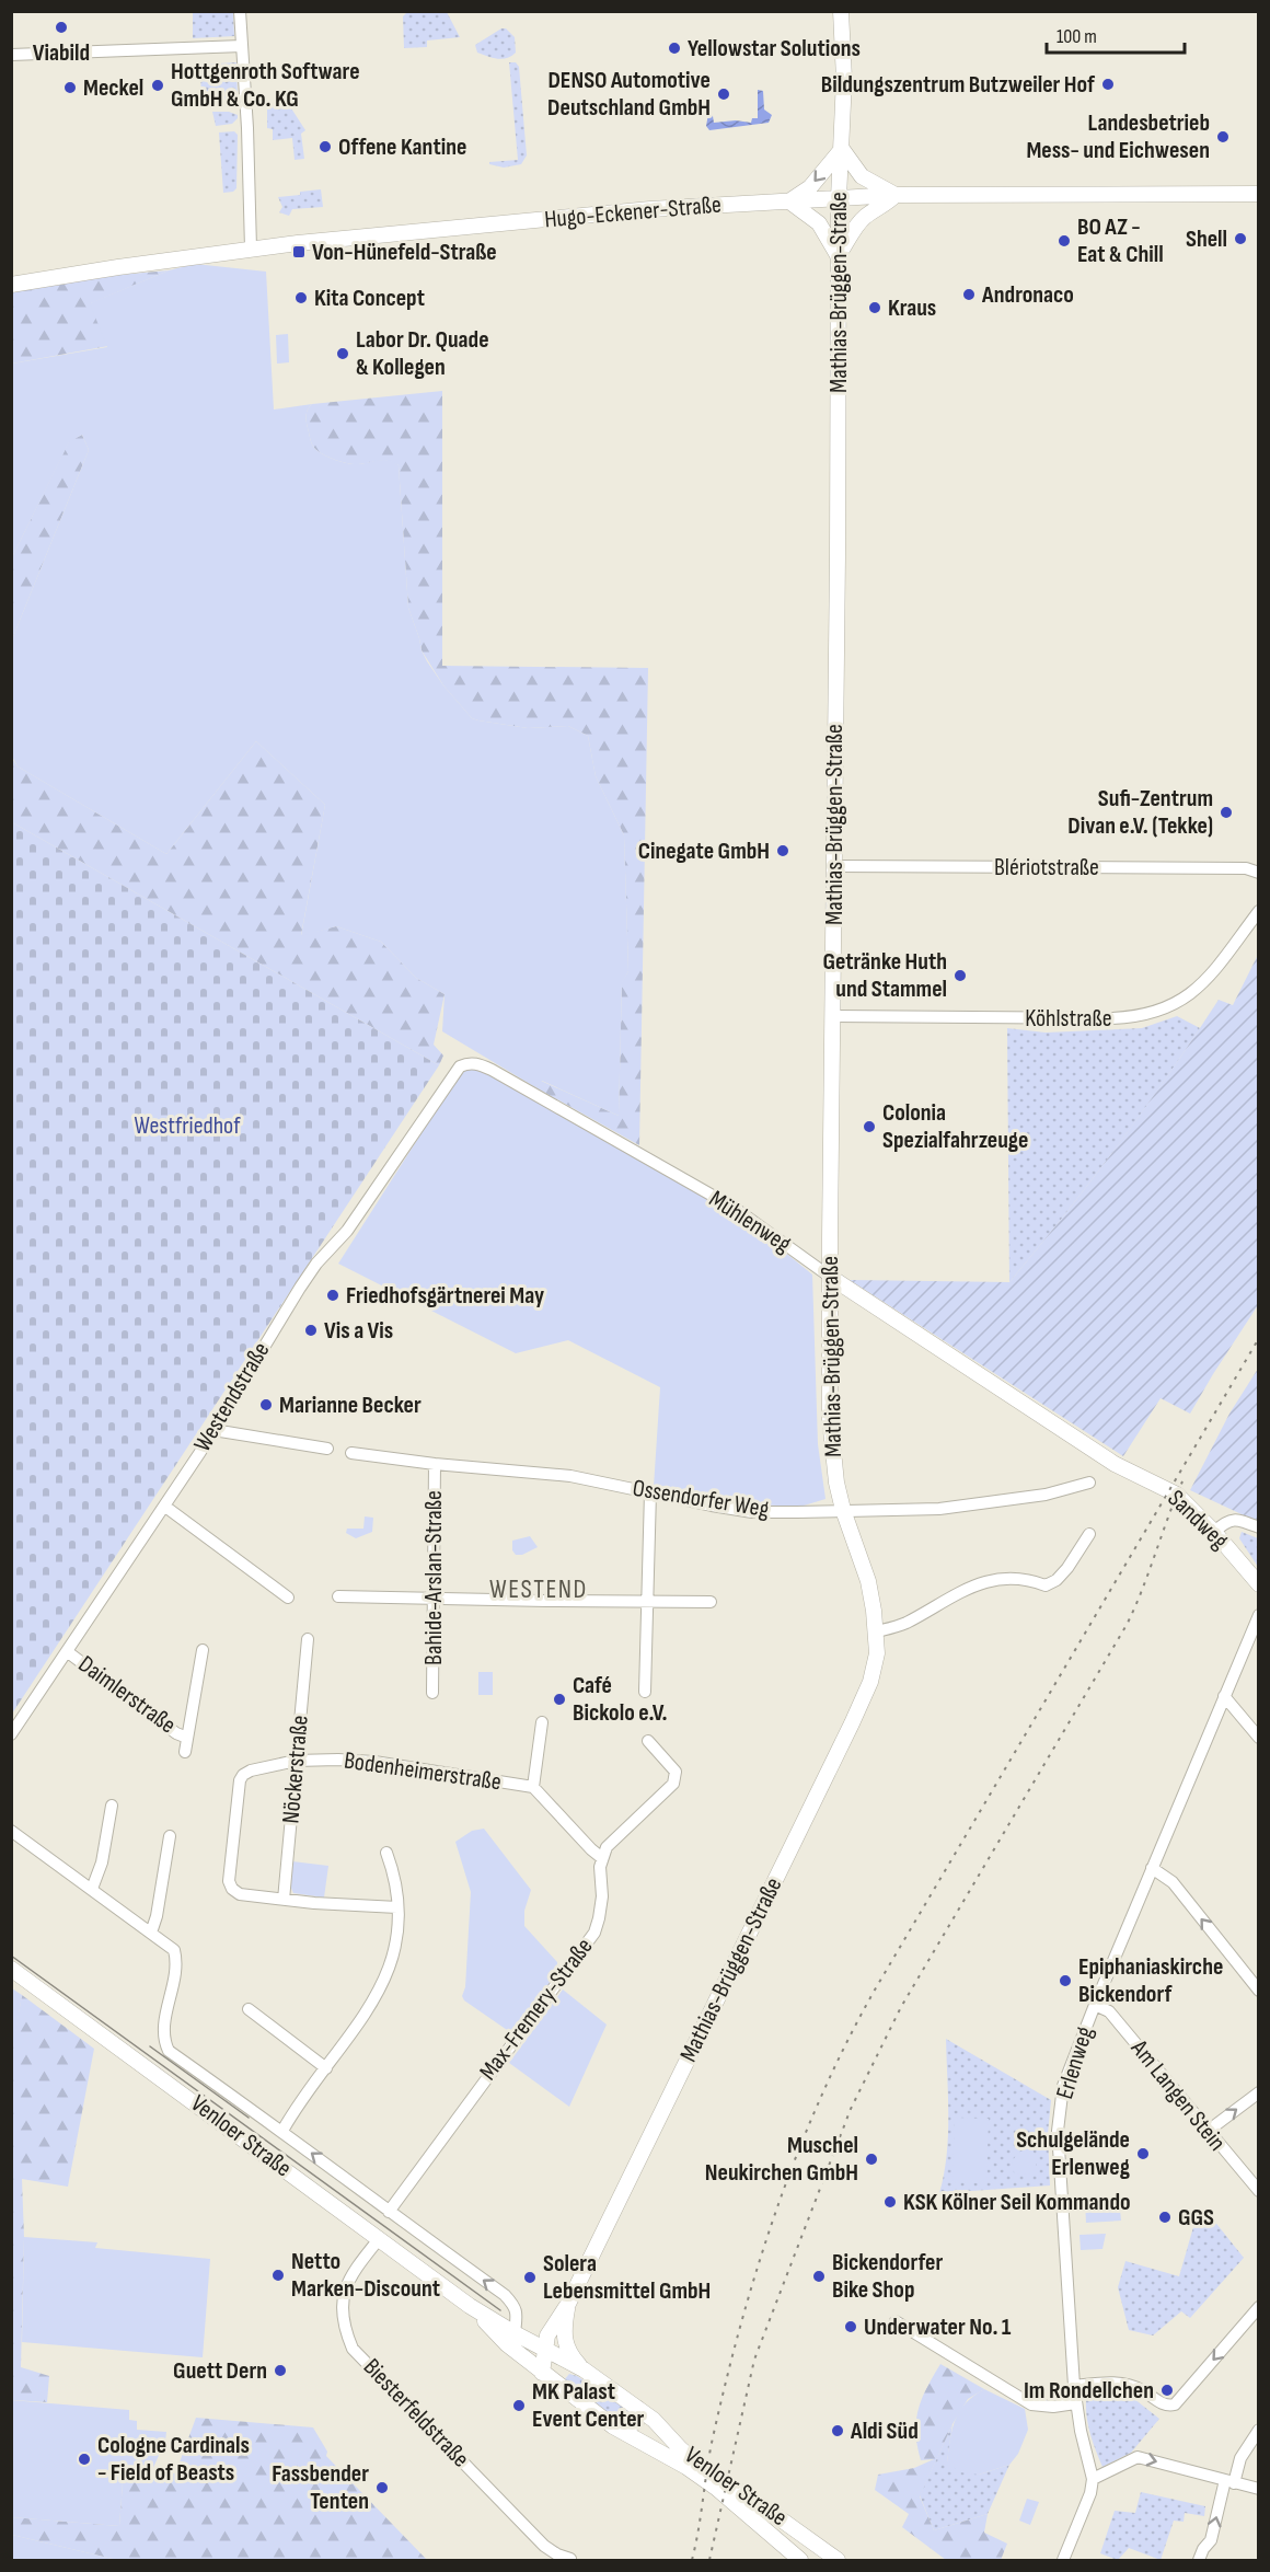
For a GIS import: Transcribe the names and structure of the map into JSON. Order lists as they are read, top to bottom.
{
  "streets": {
    "street": [
      "Hugo-Eckener-Straße",
      "Mathias-Brüggen-Straße",
      "Blériotstraße",
      "Köhlstraße",
      "Mühlenweg",
      "Westendstraße",
      "Ossendorfer Weg",
      "Sandweg",
      "Bahide-Arslan-Straße",
      "Daimlerstraße",
      "Nöckerstraße",
      "Bodenheimerstraße",
      "Max-Fremery-Straße",
      "Erlenweg",
      "Am Langen Stein",
      "Venloer Straße",
      "Biesterfeldstraße"
    ]
  },
  "crossings": [
    ["Hugo-Eckener-Straße", "Mathias-Brüggen-Straße"],
    ["Mathias-Brüggen-Straße", "Blériotstraße"],
    ["Mathias-Brüggen-Straße", "Köhlstraße"],
    ["Mathias-Brüggen-Straße", "Mühlenweg"],
    ["Mathias-Brüggen-Straße", "Ossendorfer Weg"],
    ["Mathias-Brüggen-Straße", "Venloer Straße"],
    ["Mühlenweg", "Westendstraße"],
    ["Mühlenweg", "Sandweg"],
    ["Westendstraße", "Daimlerstraße"],
    ["Ossendorfer Weg", "Bahide-Arslan-Straße"],
    ["Nöckerstraße", "Bodenheimerstraße"],
    ["Bodenheimerstraße", "Max-Fremery-Straße"],
    ["Erlenweg", "Am Langen Stein"],
    ["Venloer Straße", "Biesterfeldstraße"]
  ],
  "districts": ["WESTEND"],
  "parks": ["Westfriedhof"],
  "places": {
    "other": [
      "Viabild",
      "Yellowstar Solutions",
      "Bildungszentrum Butzweiler Hof",
      "Hottgenroth Software GmbH & Co. KG",
      "Meckel",
      "DENSO Automotive Deutschland GmbH",
      "Landesbetrieb Mess- und Eichwesen",
      "Offene Kantine",
      "Shell",
      "BO AZ - Eat & Chill",
      "Andronaco",
      "Kita Concept",
      "Kraus",
      "Labor Dr. Quade & Kollegen",
      "Sufi-Zentrum Divan e.V. (Tekke)",
      "Cinegate GmbH",
      "Getränke Huth und Stammel",
      "Colonia Spezialfahrzeuge",
      "Friedhofsgärtnerei May",
      "Vis a Vis",
      "Marianne Becker",
      "Café Bickolo e.V.",
      "Epiphaniaskirche Bickendorf",
      "Schulgelände Erlenweg",
      "Muschel Neukirchen GmbH",
      "KSK Kölner Seil Kommando",
      "GGS",
      "Netto Marken-Discount",
      "Bickendorfer Bike Shop",
      "Solera Lebensmittel GmbH",
      "Underwater No. 1",
      "Guett Dern",
      "Im Rondellchen",
      "MK Palast Event Center",
      "Aldi Süd",
      "Cologne Cardinals - Field of Beasts",
      "Fassbender Tenten"
    ],
    "transit": ["Von-Hünefeld-Straße"]
  },
  "scale_bar": "100 m"
}
